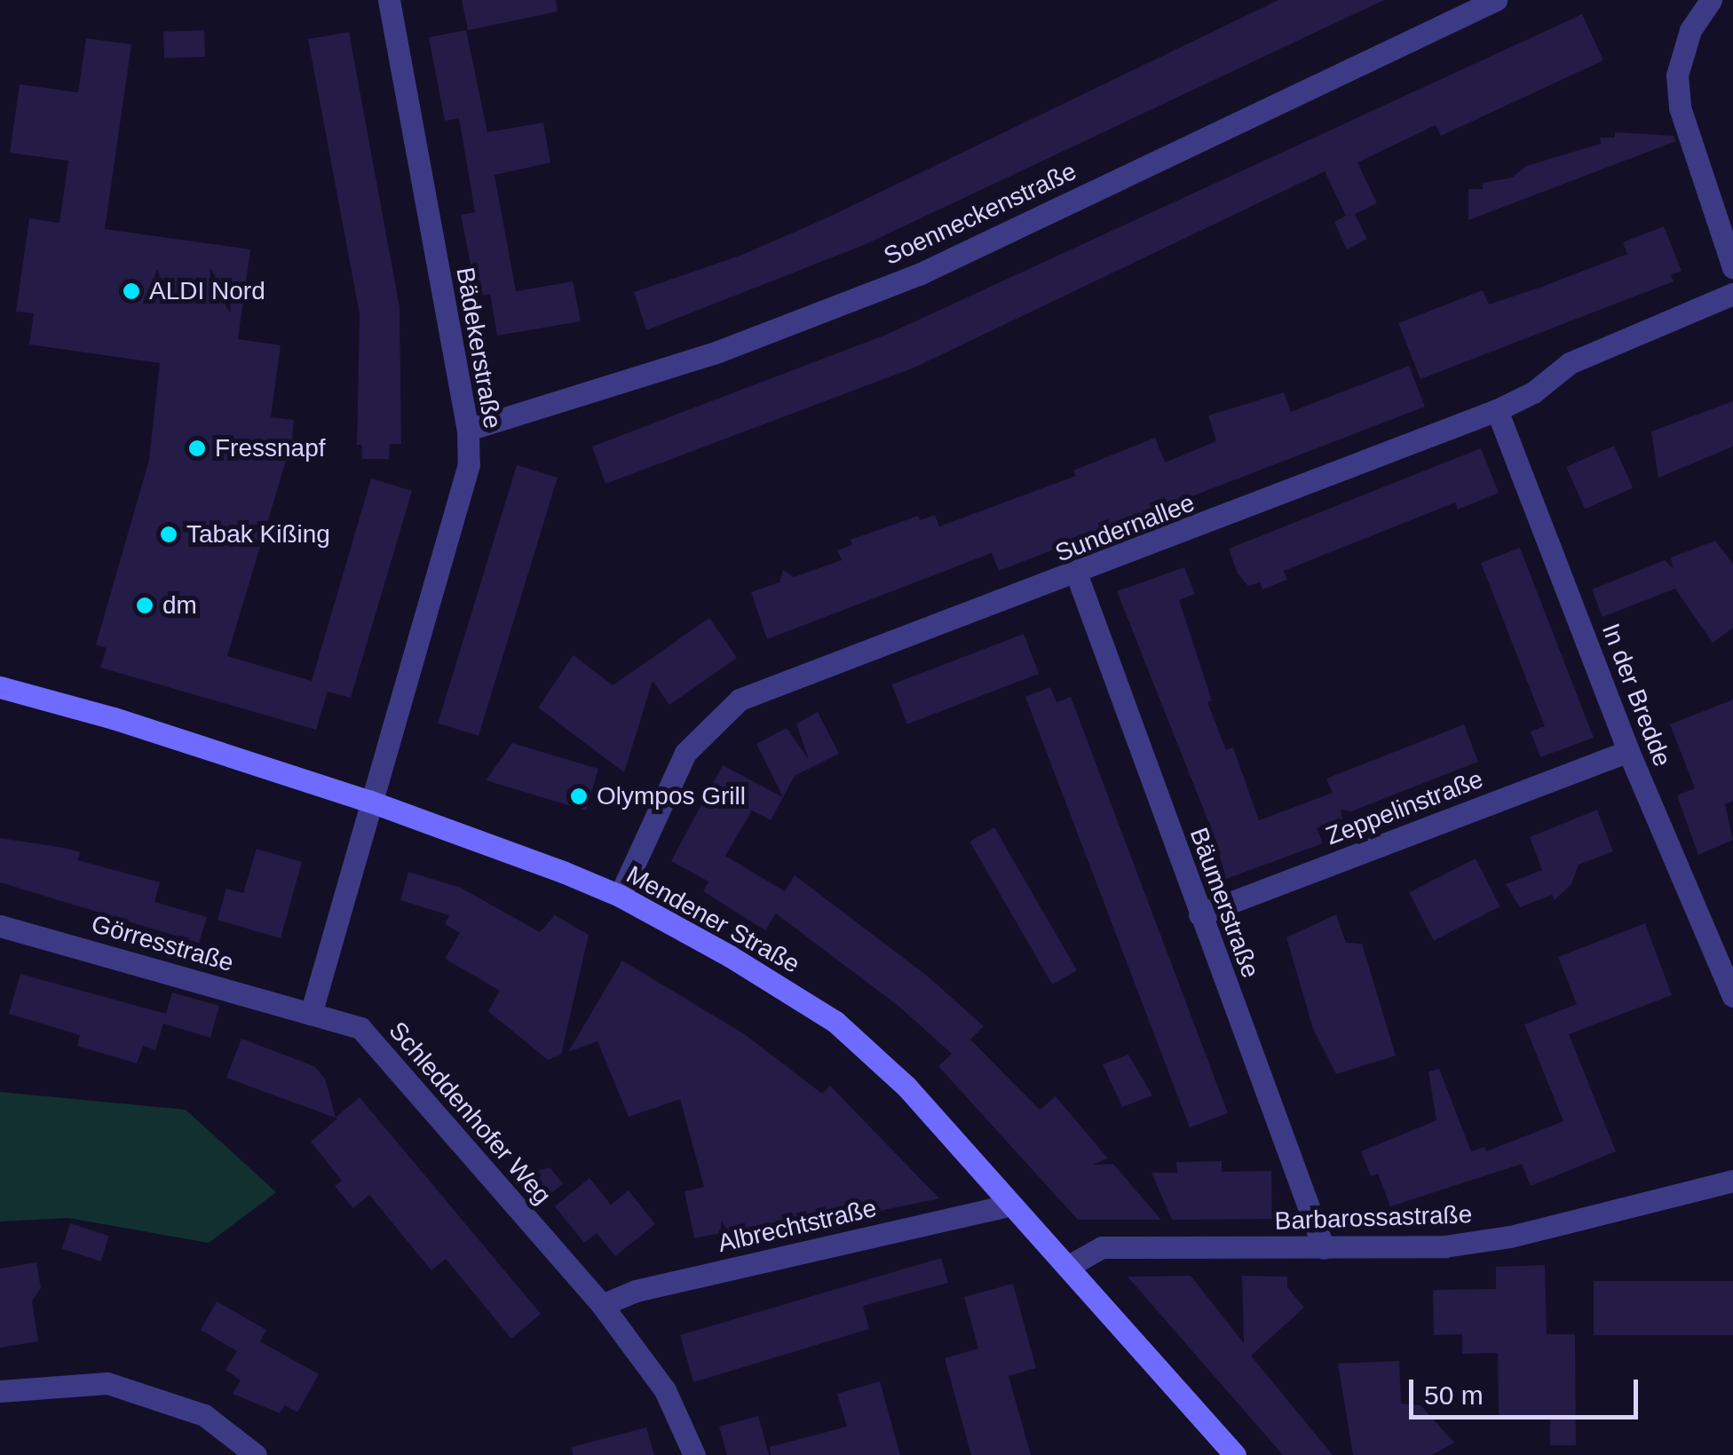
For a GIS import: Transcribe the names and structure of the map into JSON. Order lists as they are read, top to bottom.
{
  "streets": {
    "main road": ["Mendener Straße"],
    "street": [
      "Soenneckenstraße",
      "Bädekerstraße",
      "Sundernallee",
      "In der Bredde",
      "Zeppelinstraße",
      "Bäumerstraße",
      "Görresstraße",
      "Schleddenhofer Weg",
      "Barbarossastraße",
      "Albrechtstraße"
    ]
  },
  "crossings": [
    ["Soenneckenstraße", "Bädekerstraße"],
    ["Bädekerstraße", "Mendener Straße"],
    ["Sundernallee", "In der Bredde"],
    ["Sundernallee", "Bäumerstraße"],
    ["Sundernallee", "Mendener Straße"],
    ["In der Bredde", "Zeppelinstraße"],
    ["Zeppelinstraße", "Bäumerstraße"],
    ["Bäumerstraße", "Barbarossastraße"],
    ["Mendener Straße", "Barbarossastraße"],
    ["Mendener Straße", "Albrechtstraße"],
    ["Görresstraße", "Schleddenhofer Weg"],
    ["Schleddenhofer Weg", "Albrechtstraße"]
  ],
  "places": [
    "ALDI Nord",
    "Fressnapf",
    "Tabak Kißing",
    "dm",
    "Olympos Grill"
  ],
  "scale_bar": "50 m"
}
